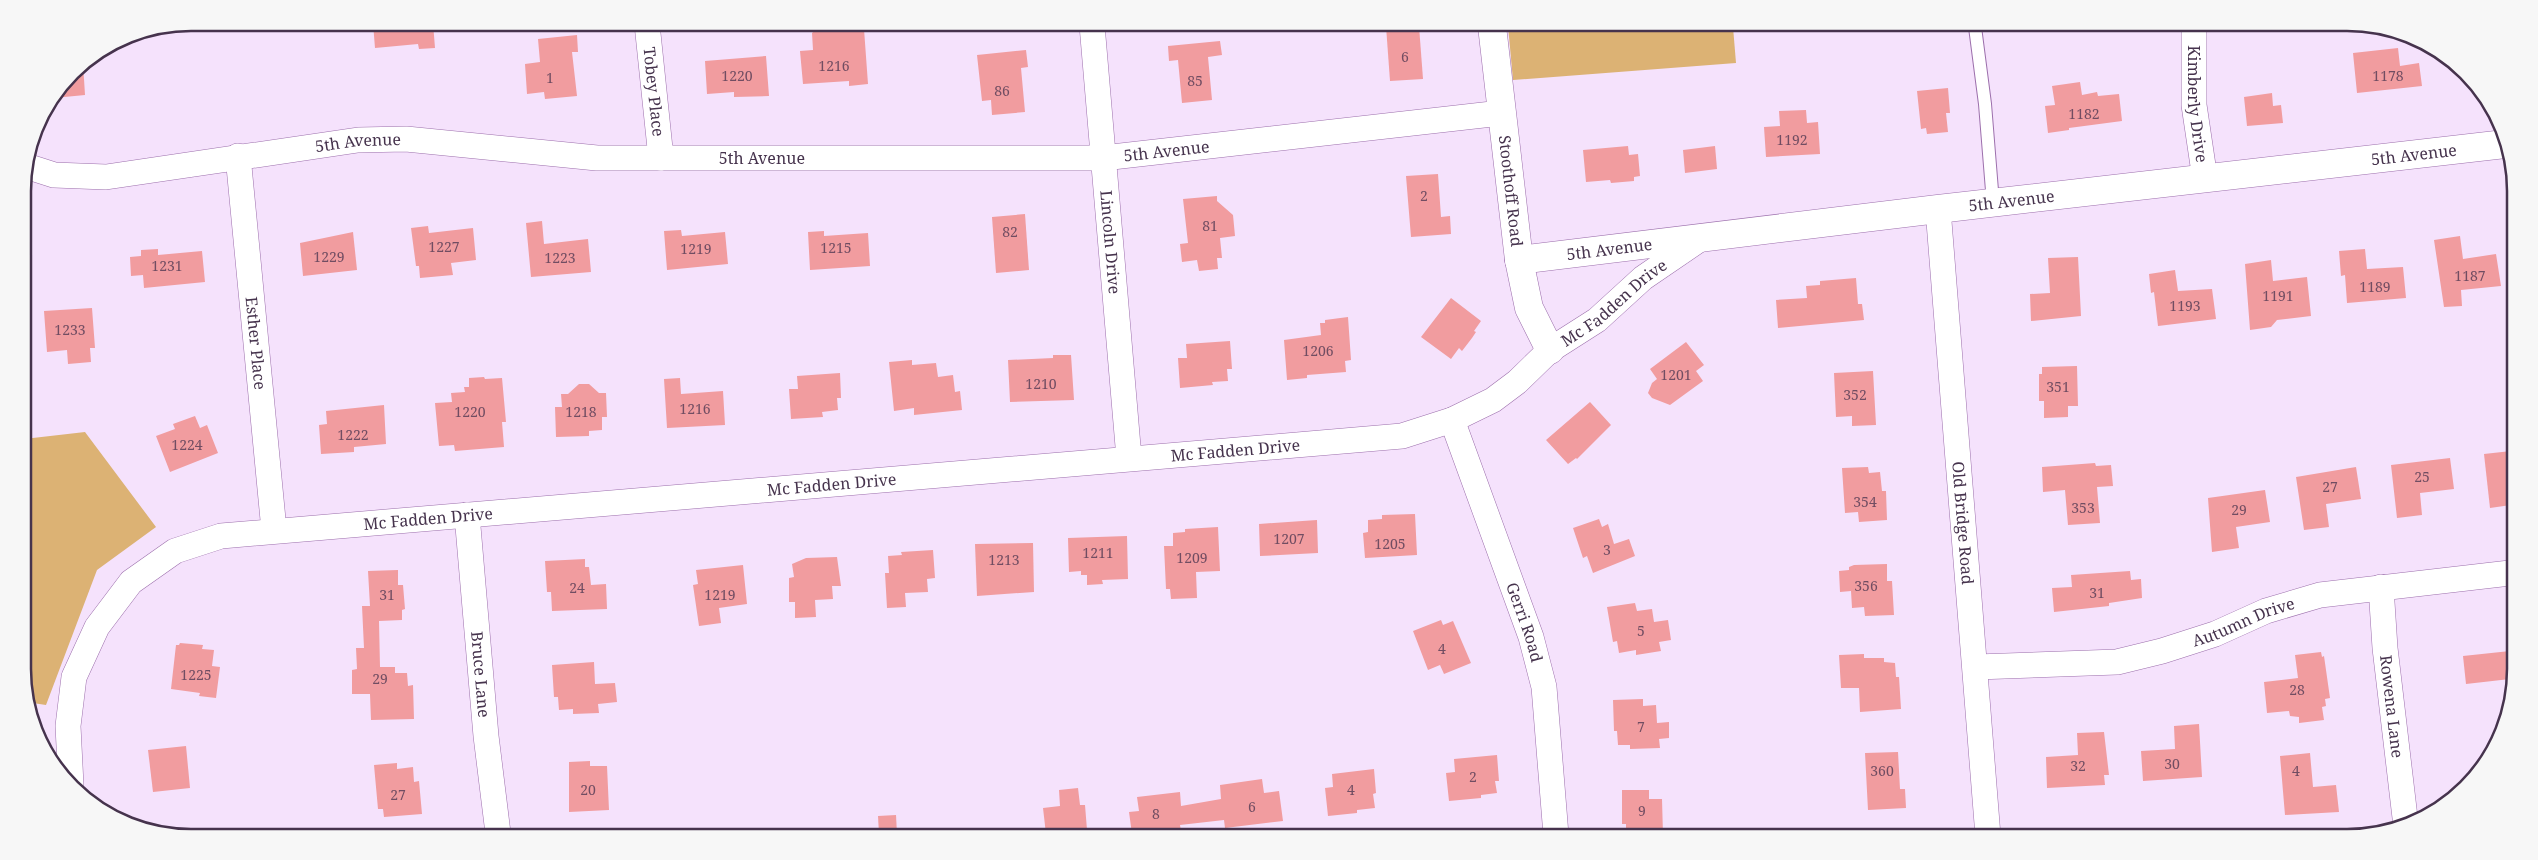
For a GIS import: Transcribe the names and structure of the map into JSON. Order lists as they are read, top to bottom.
{
  "streets": {
    "street": [
      "Tobey Place",
      "Kimberly Drive",
      "5th Avenue",
      "Stoothoff Road",
      "Lincoln Drive",
      "Mc Fadden Drive",
      "Esther Place",
      "Old Bridge Road",
      "Autumn Drive",
      "Gerri Road",
      "Bruce Lane",
      "Rowena Lane"
    ]
  },
  "crossings": [
    ["Tobey Place", "5th Avenue"],
    ["Kimberly Drive", "5th Avenue"],
    ["5th Avenue", "Stoothoff Road"],
    ["5th Avenue", "Lincoln Drive"],
    ["5th Avenue", "Mc Fadden Drive"],
    ["5th Avenue", "Esther Place"],
    ["5th Avenue", "Old Bridge Road"],
    ["Stoothoff Road", "Mc Fadden Drive"],
    ["Lincoln Drive", "Mc Fadden Drive"],
    ["Mc Fadden Drive", "Esther Place"],
    ["Mc Fadden Drive", "Gerri Road"],
    ["Mc Fadden Drive", "Bruce Lane"],
    ["Old Bridge Road", "Autumn Drive"],
    ["Autumn Drive", "Rowena Lane"]
  ],
  "house_numbers": [
    "6",
    "1216",
    "1220",
    "1178",
    "1",
    "85",
    "86",
    "1182",
    "1192",
    "2",
    "81",
    "82",
    "1227",
    "1215",
    "1219",
    "1229",
    "1223",
    "1231",
    "1187",
    "1189",
    "1191",
    "1193",
    "1233",
    "1206",
    "1201",
    "1210",
    "351",
    "352",
    "1216",
    "1220",
    "1218",
    "1222",
    "1224",
    "25",
    "27",
    "354",
    "353",
    "29",
    "1207",
    "1205",
    "3",
    "1211",
    "1209",
    "1213",
    "356",
    "24",
    "31",
    "31",
    "1219",
    "5",
    "4",
    "1225",
    "29",
    "28",
    "7",
    "30",
    "32",
    "360",
    "4",
    "2",
    "20",
    "4",
    "27",
    "6",
    "9",
    "8"
  ]
}
